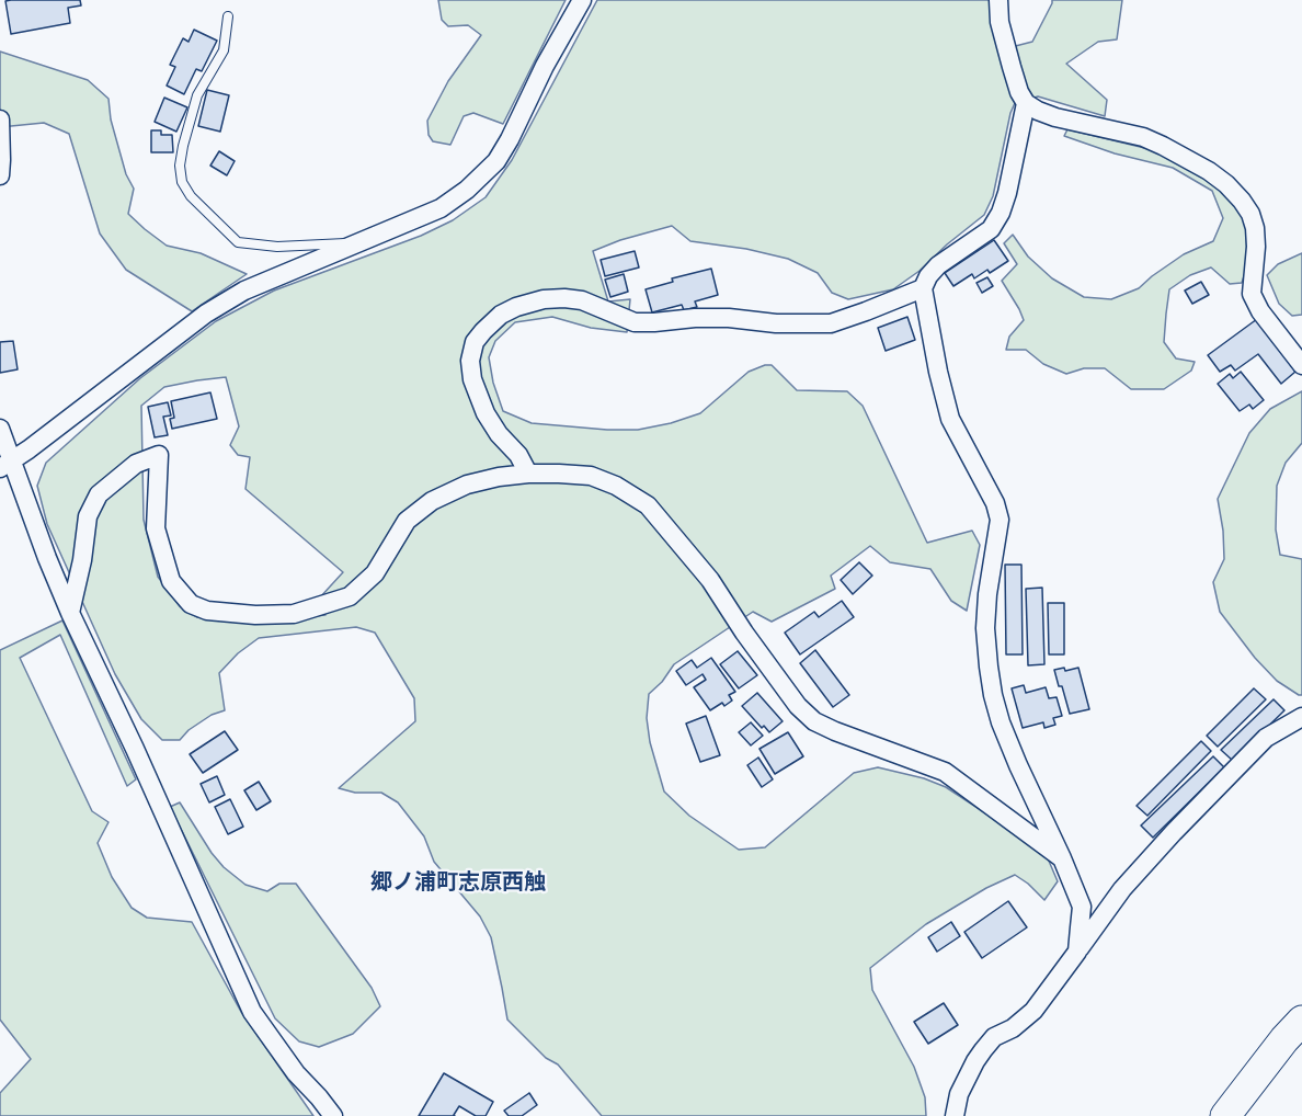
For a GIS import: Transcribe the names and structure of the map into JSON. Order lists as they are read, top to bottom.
{
  "districts": ["郷ノ浦町志原西触"]
}
